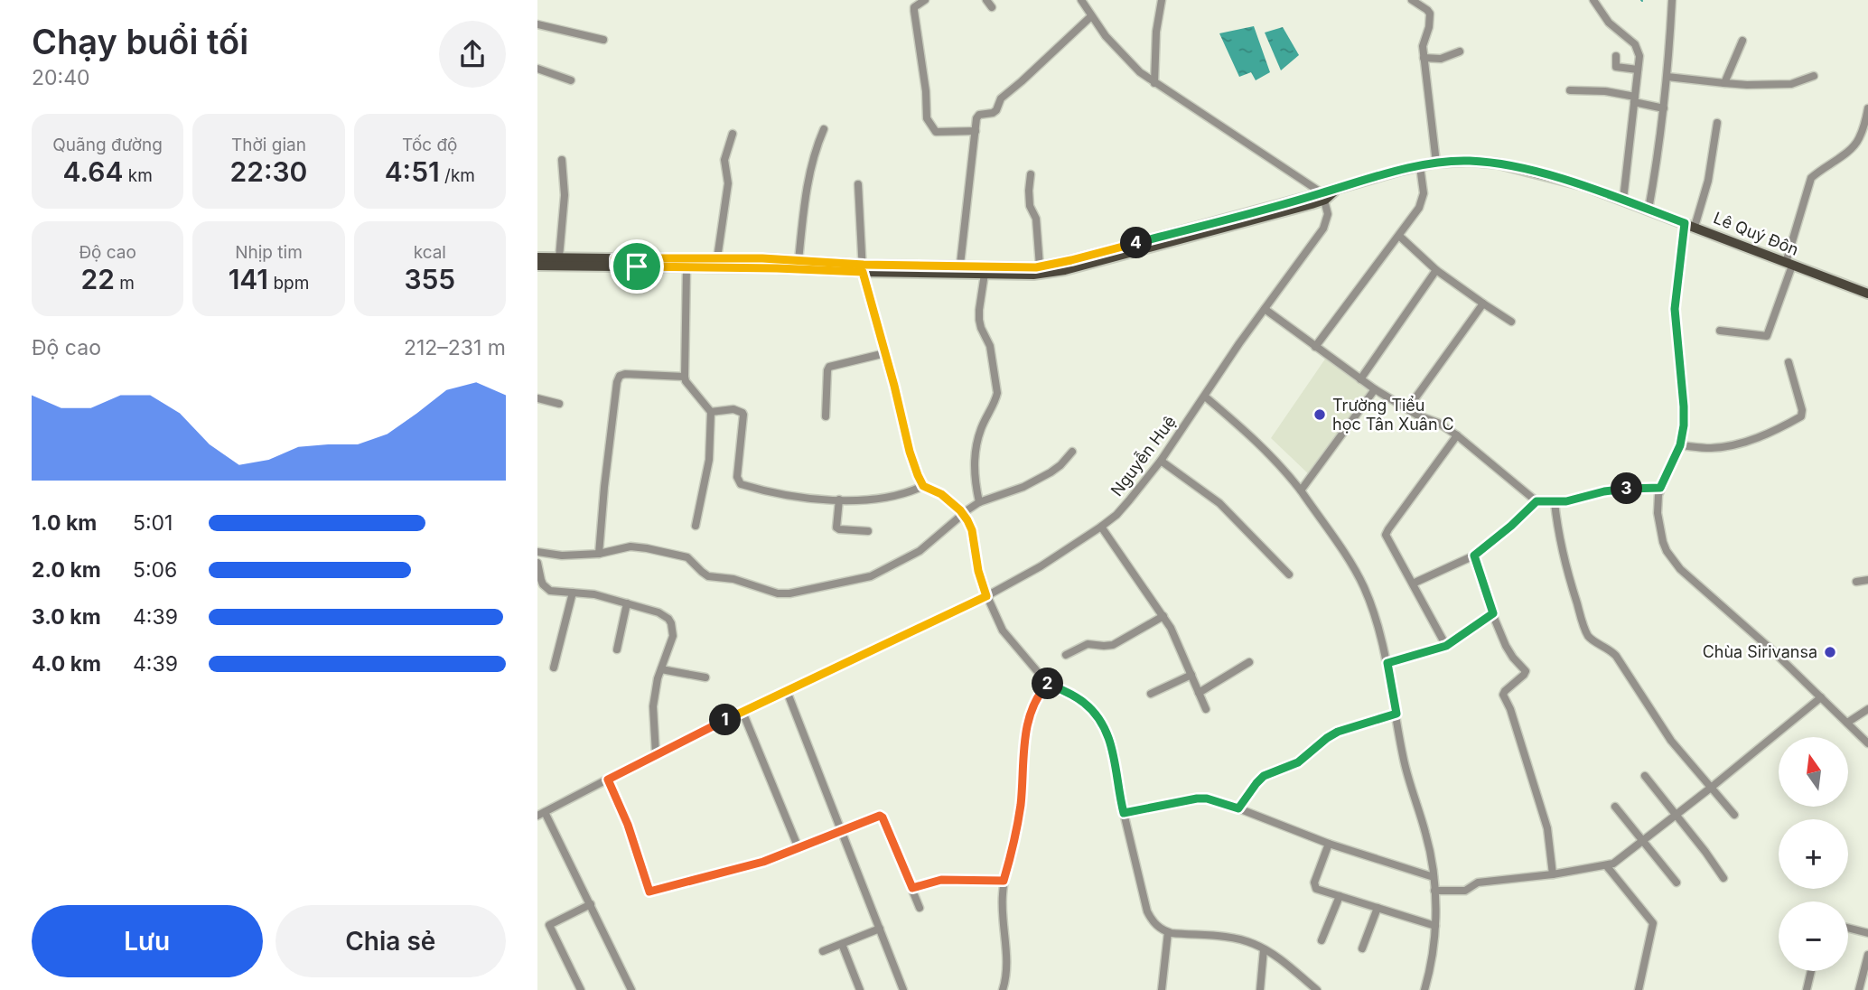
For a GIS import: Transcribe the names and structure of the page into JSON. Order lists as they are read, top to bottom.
{
  "streets": {
    "main road": ["Lê Quý Đôn"],
    "street": ["Nguyễn Huệ"]
  },
  "crossings": [
    ["Lê Quý Đôn", "Nguyễn Huệ"]
  ],
  "places": ["Trường Tiểu học Tân Xuân C", "Chùa Sirivansa"],
  "north": "top",
  "page": {
    "heading": ["Chạy buổi tối", "20:40"],
    "stats": [
      ["Quãng đường", "4.64 km"],
      ["Thời gian", "22:30"],
      ["Tốc độ", "4:51 /km"],
      ["Độ cao", "22 m"],
      ["Nhịp tim", "141 bpm"],
      ["kcal", "355"]
    ],
    "pins": [
      "4",
      "3",
      "2",
      "1"
    ],
    "chart": ["Độ cao", "212–231 m"],
    "list": [
      {
        "name": "1.0 km",
        "note": "5:01"
      },
      {
        "name": "2.0 km",
        "note": "5:06"
      },
      {
        "name": "3.0 km",
        "note": "4:39"
      },
      {
        "name": "4.0 km",
        "note": "4:39"
      }
    ],
    "map_buttons": ["+", "−"],
    "buttons": ["Lưu", "Chia sẻ"]
  }
}
